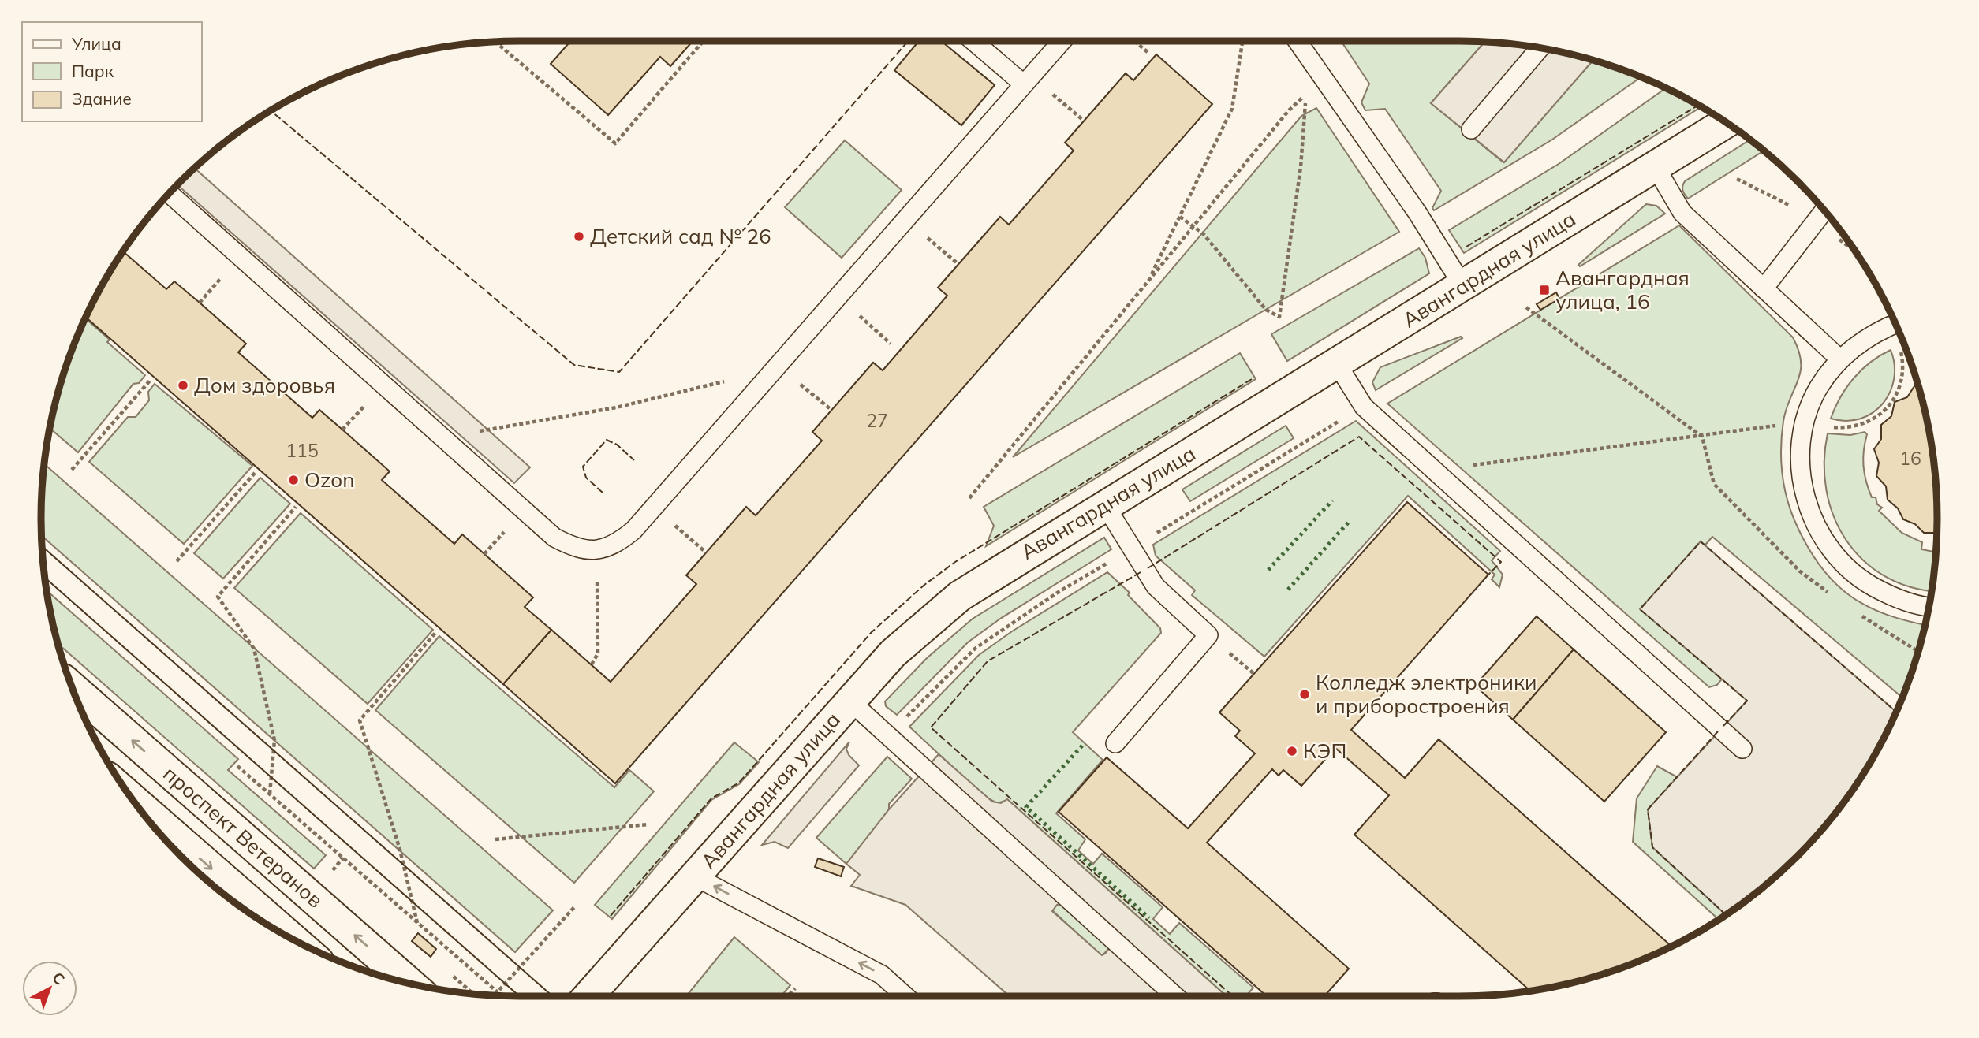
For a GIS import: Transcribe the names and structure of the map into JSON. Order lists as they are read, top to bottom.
{
  "streets": {
    "street": ["Авангардная улица", "проспект Ветеранов"]
  },
  "places": {
    "other": [
      "Детский сад № 26",
      "Дом здоровья",
      "Ozon",
      "Колледж электроники и приборостроения",
      "КЭП"
    ],
    "transit": ["Авангардная улица, 16"]
  },
  "house_numbers": ["27", "115", "16"],
  "legend": ["Улица", "Парк", "Здание"],
  "north": "top right"
}
